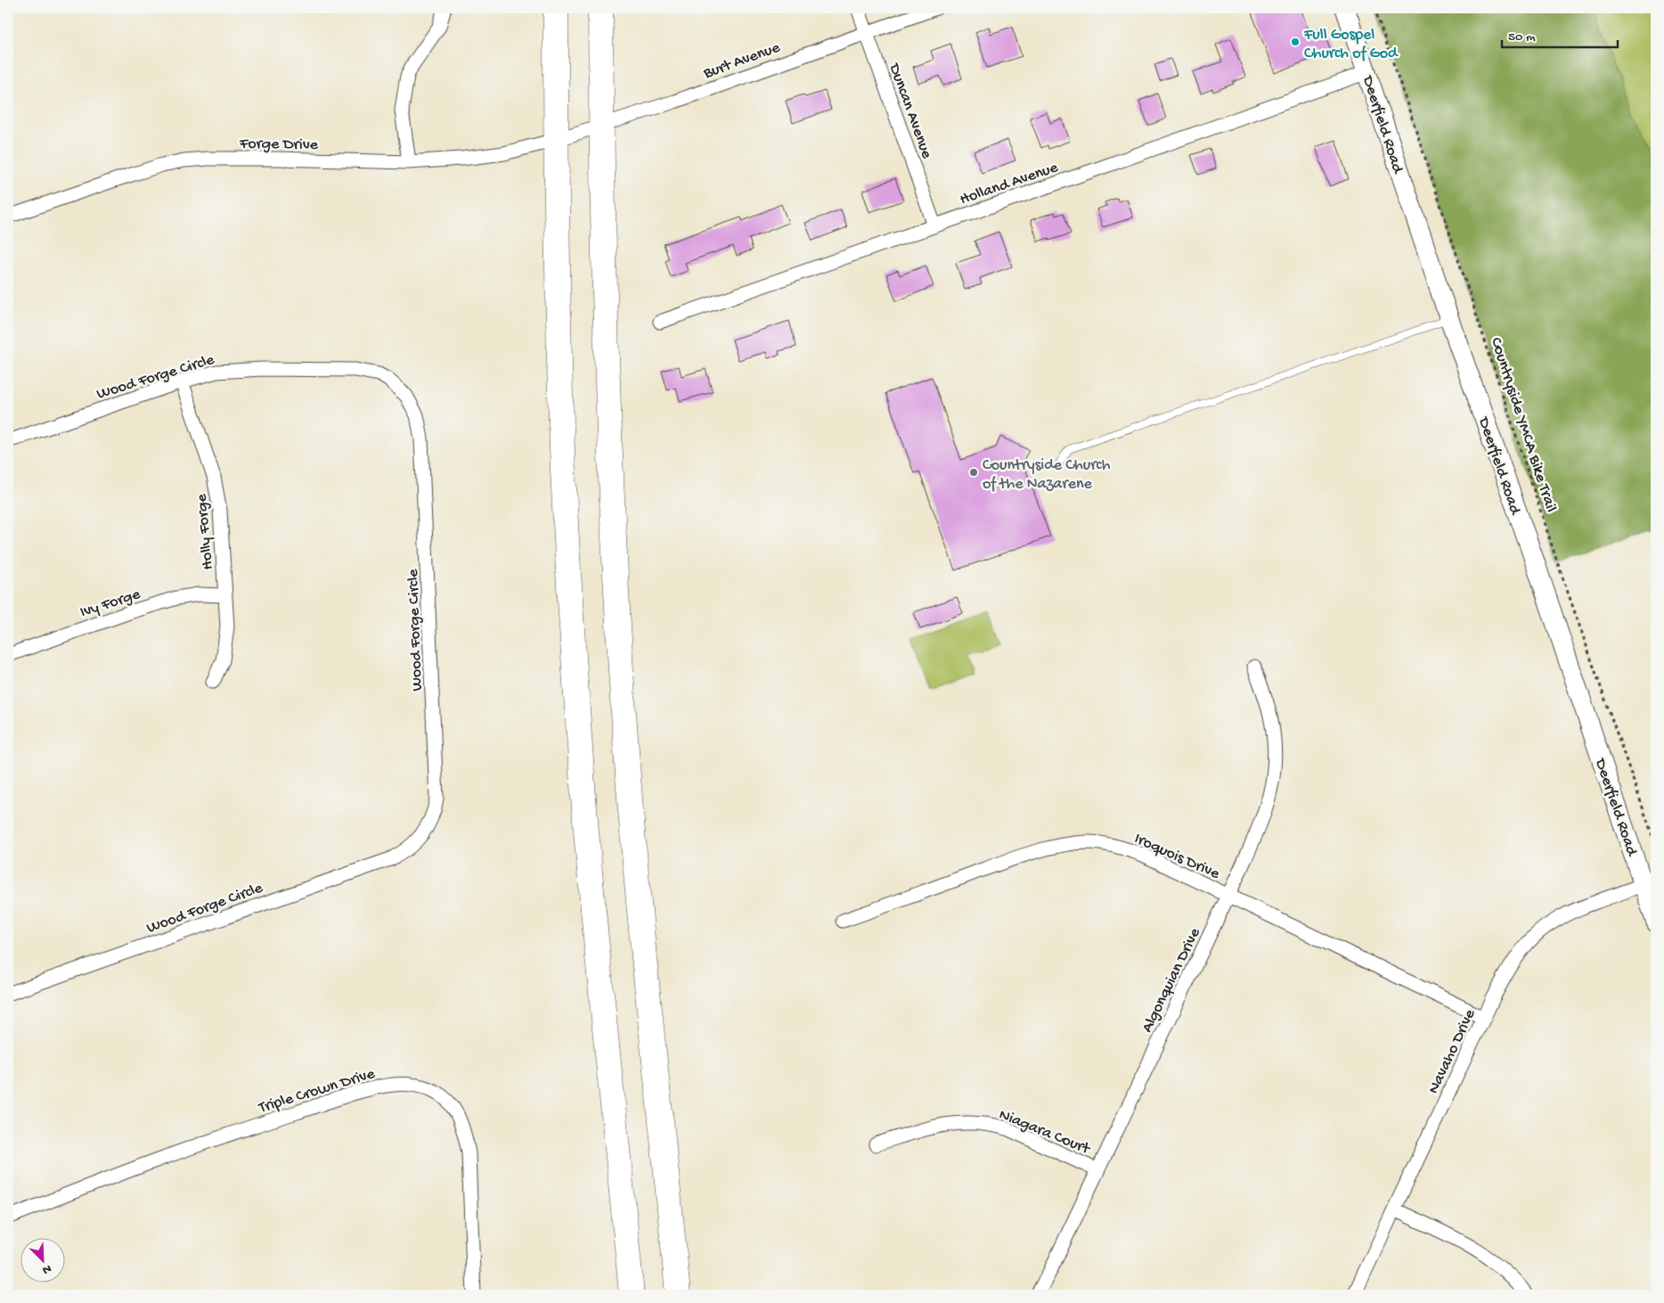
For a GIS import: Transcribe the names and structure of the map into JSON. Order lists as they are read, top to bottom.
{
  "streets": {
    "street": [
      "Burt Avenue",
      "Duncan Avenue",
      "Deerfield Road",
      "Forge Drive",
      "Holland Avenue",
      "Wood Forge Circle",
      "Holly Forge",
      "Ivy Forge",
      "Iroquois Drive",
      "Algonquian Drive",
      "Navaho Drive",
      "Triple Crown Drive",
      "Niagara Court"
    ],
    "path": ["Countryside YMCA Bike Trail"]
  },
  "crossings": [
    ["Burt Avenue", "Duncan Avenue"],
    ["Burt Avenue", "Forge Drive"],
    ["Duncan Avenue", "Holland Avenue"],
    ["Deerfield Road", "Holland Avenue"],
    ["Deerfield Road", "Navaho Drive"],
    ["Wood Forge Circle", "Holly Forge"],
    ["Holly Forge", "Ivy Forge"],
    ["Iroquois Drive", "Algonquian Drive"],
    ["Iroquois Drive", "Navaho Drive"],
    ["Algonquian Drive", "Niagara Court"]
  ],
  "places": ["Full Gospel Church of God", "Countryside Church of the Nazarene"],
  "scale_bar": "50 m",
  "north": "bottom right"
}
